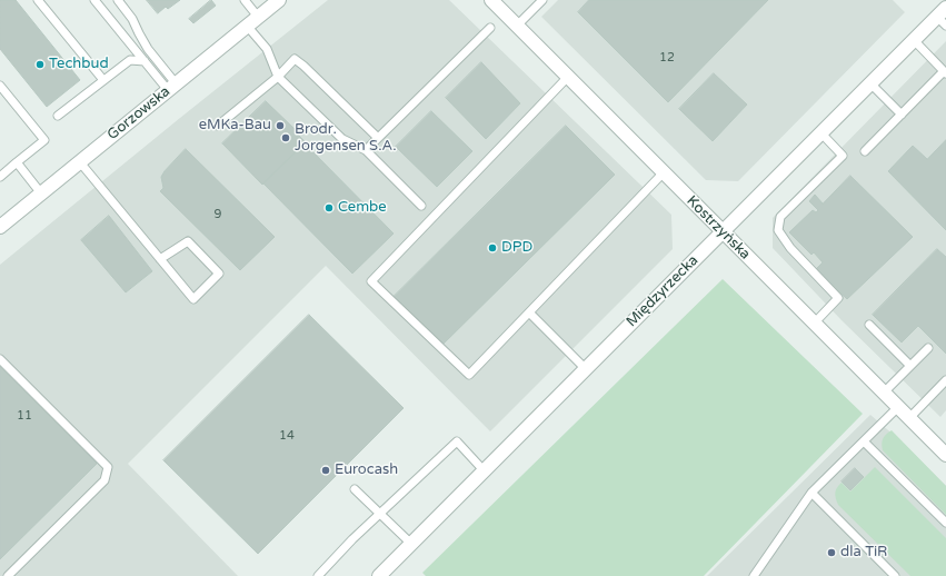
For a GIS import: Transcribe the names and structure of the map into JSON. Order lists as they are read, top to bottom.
{
  "streets": {
    "street": ["Gorzowska", "Kostrzyńska", "Międzyrzecka"]
  },
  "crossings": [
    ["Kostrzyńska", "Międzyrzecka"]
  ],
  "places": [
    "Techbud",
    "eMKa-Bau",
    "Brodr. Jorgensen S.A.",
    "Cembe",
    "DPD",
    "Eurocash",
    "dla TiR"
  ],
  "house_numbers": [
    "12",
    "9",
    "11",
    "14"
  ]
}
